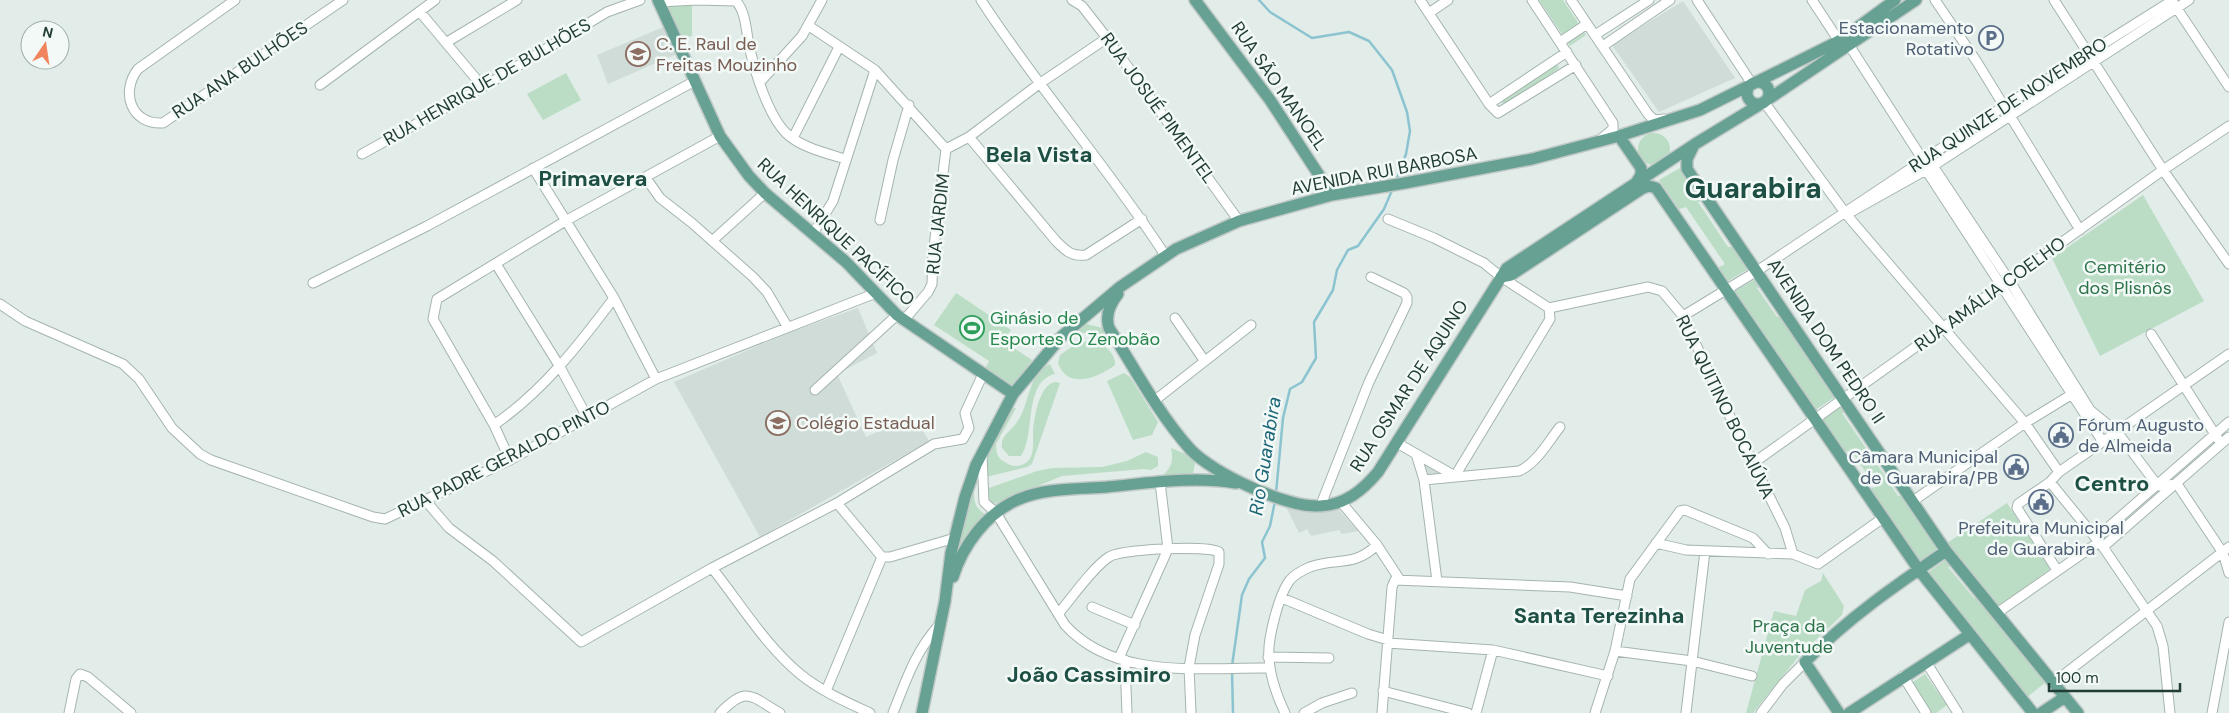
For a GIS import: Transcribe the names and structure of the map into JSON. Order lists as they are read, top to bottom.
{
  "streets": {
    "main road": [
      "RUA SÃO MANOEL",
      "AVENIDA RUI BARBOSA",
      "RUA HENRIQUE PACÍFICO",
      "AVENIDA DOM PEDRO II",
      "RUA OSMAR DE AQUINO"
    ],
    "street": [
      "RUA ANA BULHÕES",
      "RUA HENRIQUE DE BULHÕES",
      "RUA QUINZE DE NOVEMBRO",
      "RUA JOSUÉ PIMENTEL",
      "RUA JARDIM",
      "RUA AMÁLIA COELHO",
      "RUA QUITINO BOCAIÚVA",
      "RUA PADRE GERALDO PINTO"
    ]
  },
  "crossings": [
    ["RUA SÃO MANOEL", "AVENIDA RUI BARBOSA"],
    ["RUA QUINZE DE NOVEMBRO", "AVENIDA DOM PEDRO II"],
    ["RUA QUINZE DE NOVEMBRO", "RUA QUITINO BOCAIÚVA"],
    ["RUA JOSUÉ PIMENTEL", "AVENIDA RUI BARBOSA"],
    ["AVENIDA RUI BARBOSA", "RUA HENRIQUE PACÍFICO"],
    ["AVENIDA RUI BARBOSA", "RUA OSMAR DE AQUINO"],
    ["RUA JARDIM", "RUA HENRIQUE PACÍFICO"],
    ["RUA HENRIQUE PACÍFICO", "RUA PADRE GERALDO PINTO"],
    ["RUA AMÁLIA COELHO", "AVENIDA DOM PEDRO II"],
    ["RUA AMÁLIA COELHO", "RUA QUITINO BOCAIÚVA"],
    ["AVENIDA DOM PEDRO II", "RUA OSMAR DE AQUINO"]
  ],
  "districts": [
    "Bela Vista",
    "Primavera",
    "Guarabira",
    "Centro",
    "Santa Terezinha",
    "João Cassimiro"
  ],
  "water": ["Rio Guarabira"],
  "parks": ["Cemitério dos Plisnôs", "Praça da Juventude"],
  "places": {
    "parking": ["Estacionamento Rotativo"],
    "school or university": ["C. E. Raul de Freitas Mouzinho", "Colégio Estadual"],
    "sports": ["Ginásio de Esportes O Zenobão"],
    "public building": ["Fórum Augusto de Almeida", "Câmara Municipal de Guarabira/PB", "Prefeitura Municipal de Guarabira"]
  },
  "scale_bar": "100 m",
  "north": "top"
}
